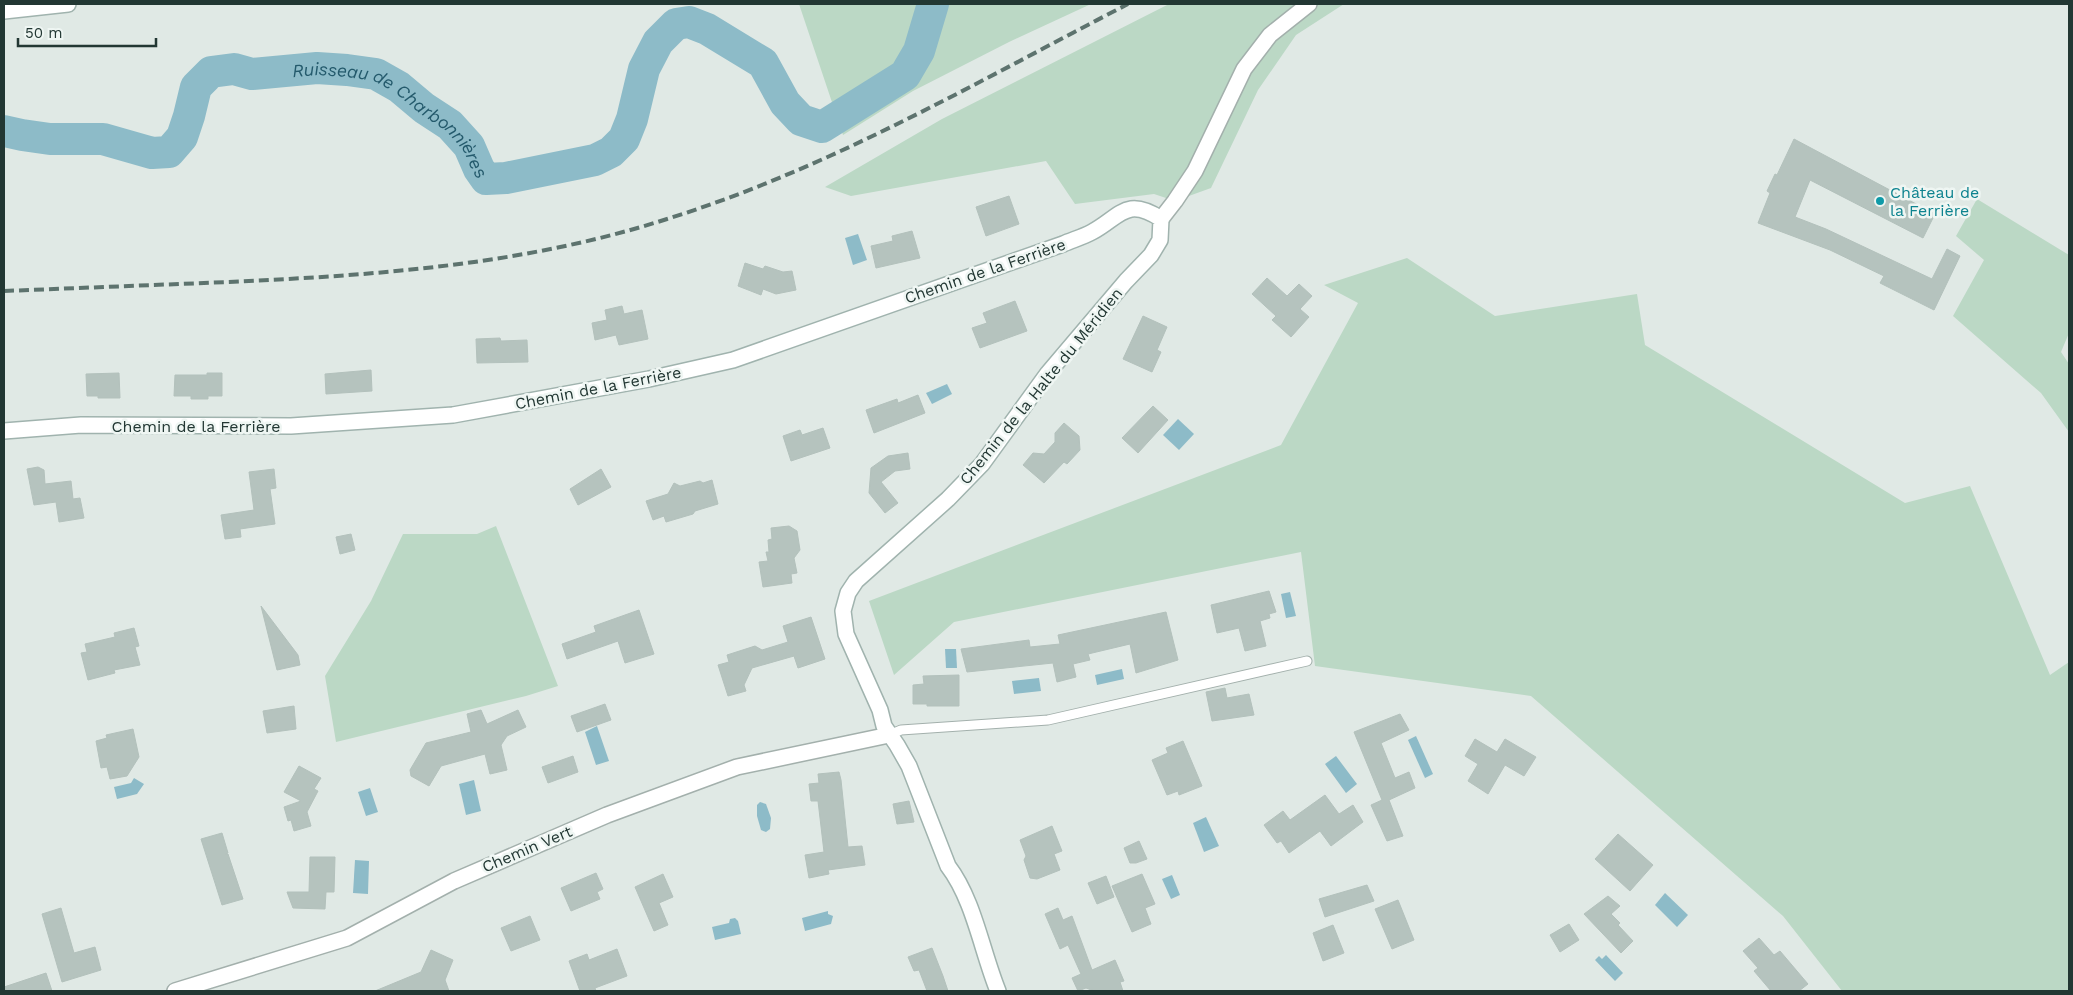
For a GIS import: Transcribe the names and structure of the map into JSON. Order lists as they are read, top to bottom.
{
  "streets": {
    "street": ["Chemin de la Ferrière", "Chemin de la Halte du Méridien", "Chemin Vert"]
  },
  "crossings": [
    ["Chemin de la Ferrière", "Chemin de la Halte du Méridien"],
    ["Chemin de la Halte du Méridien", "Chemin Vert"]
  ],
  "water": ["Ruisseau de Charbonnières"],
  "places": ["Château de la Ferrière"],
  "scale_bar": "50 m"
}
